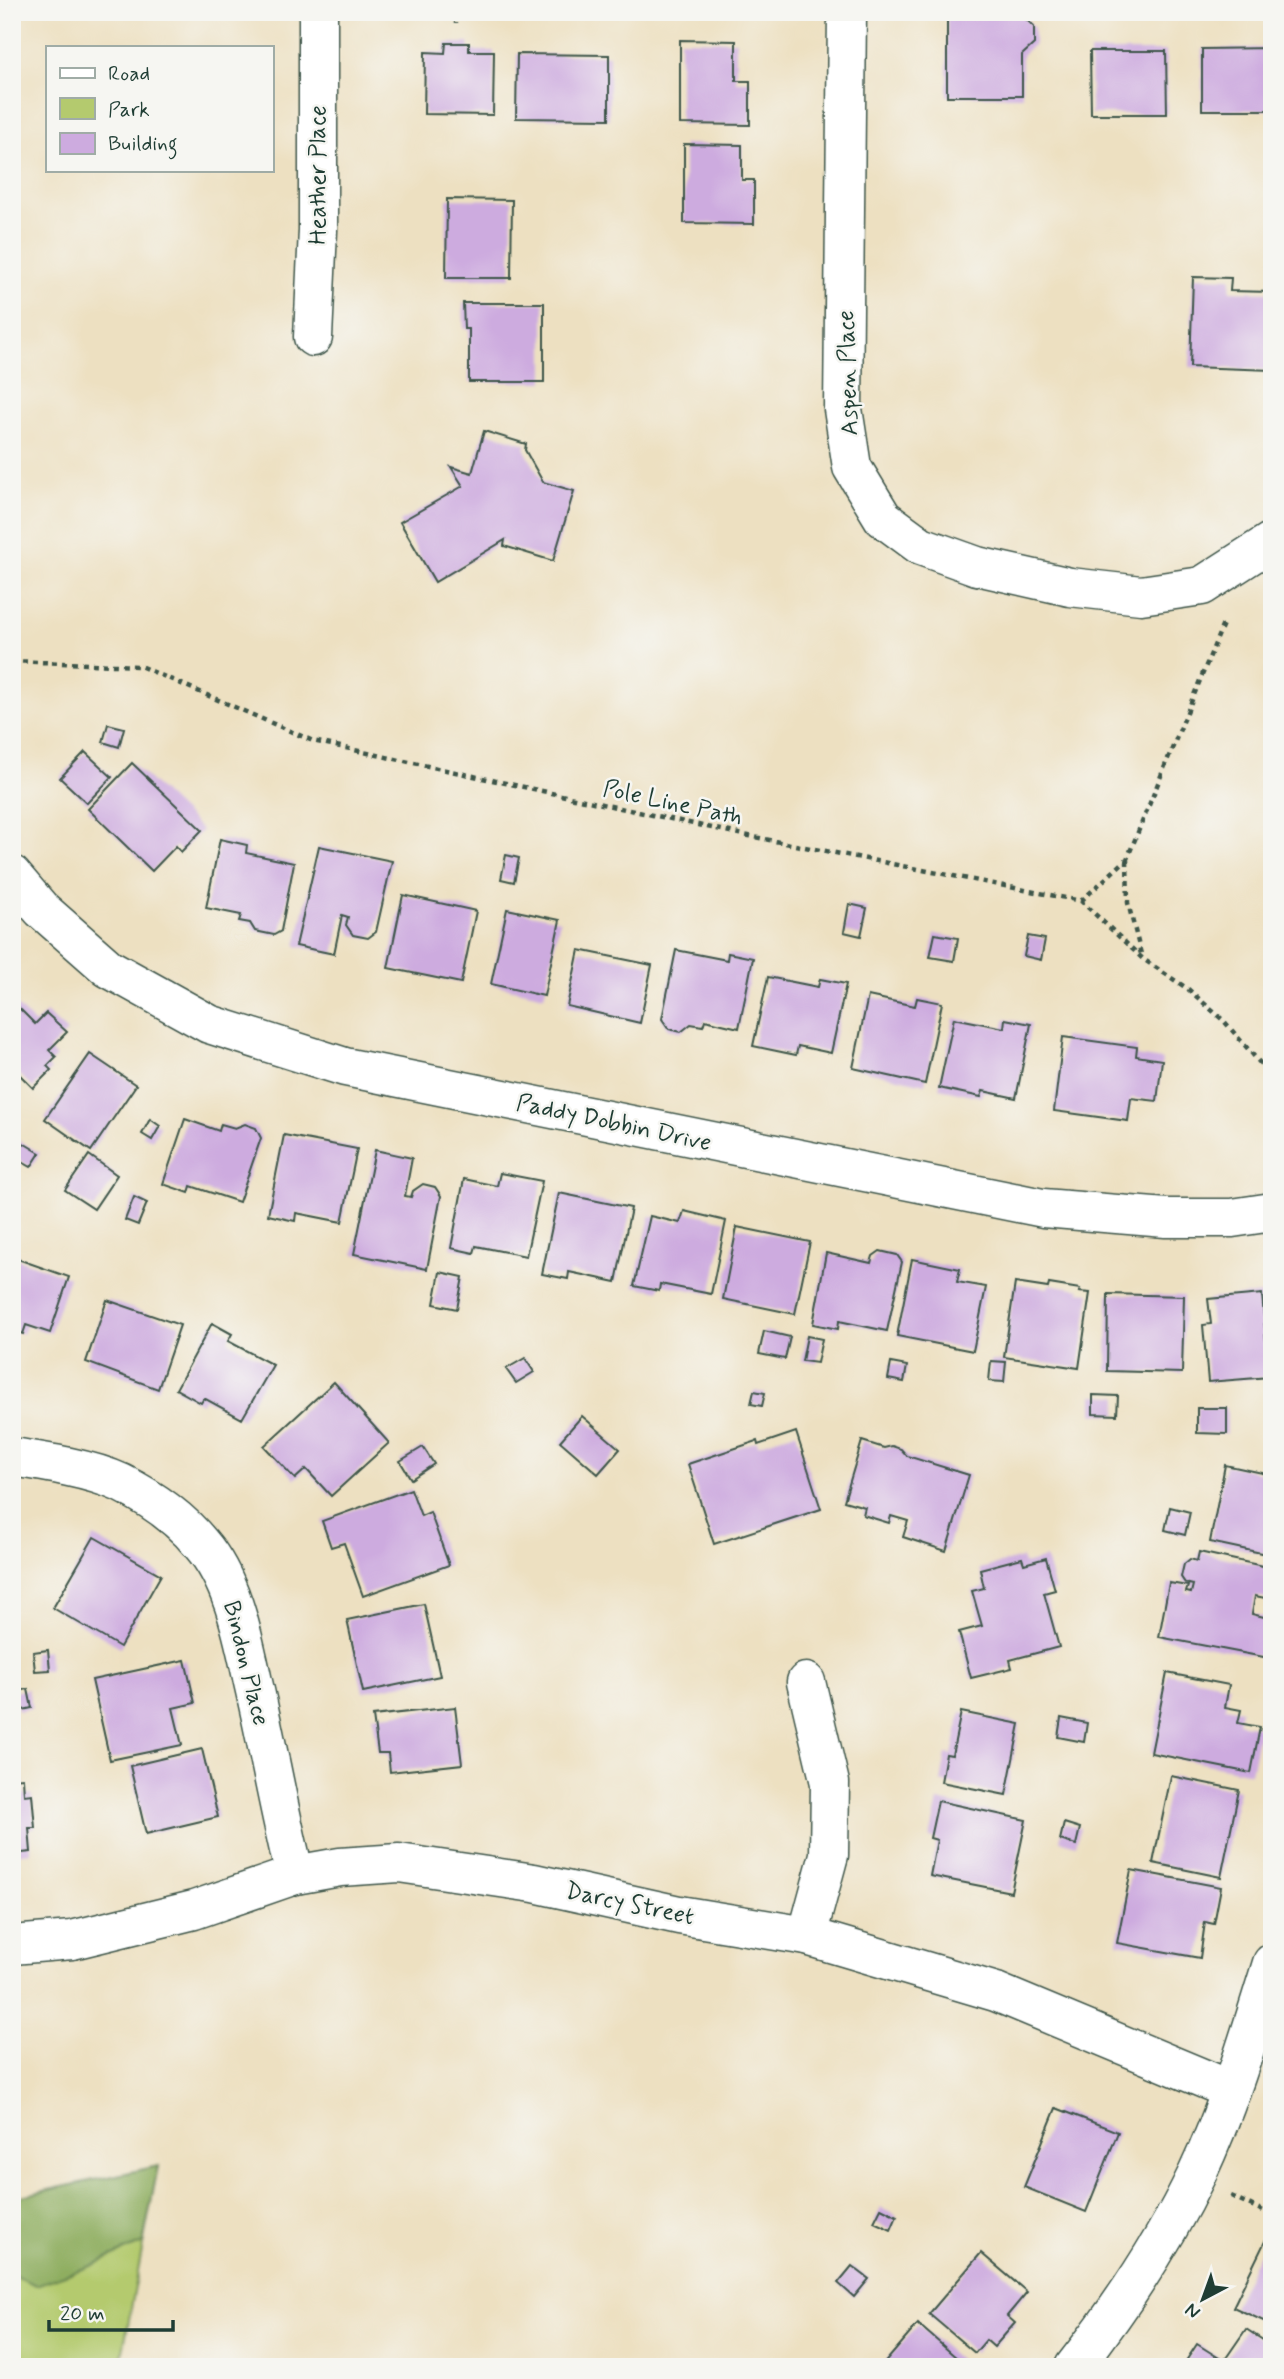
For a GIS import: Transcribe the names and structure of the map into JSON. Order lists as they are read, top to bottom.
{
  "streets": {
    "street": [
      "Heather Place",
      "Aspen Place",
      "Paddy Dobbin Drive",
      "Bindon Place",
      "Darcy Street"
    ],
    "path": ["Pole Line Path"]
  },
  "crossings": [
    ["Bindon Place", "Darcy Street"]
  ],
  "legend": ["Road", "Park", "Building"],
  "scale_bar": "20 m",
  "north": "bottom left"
}
